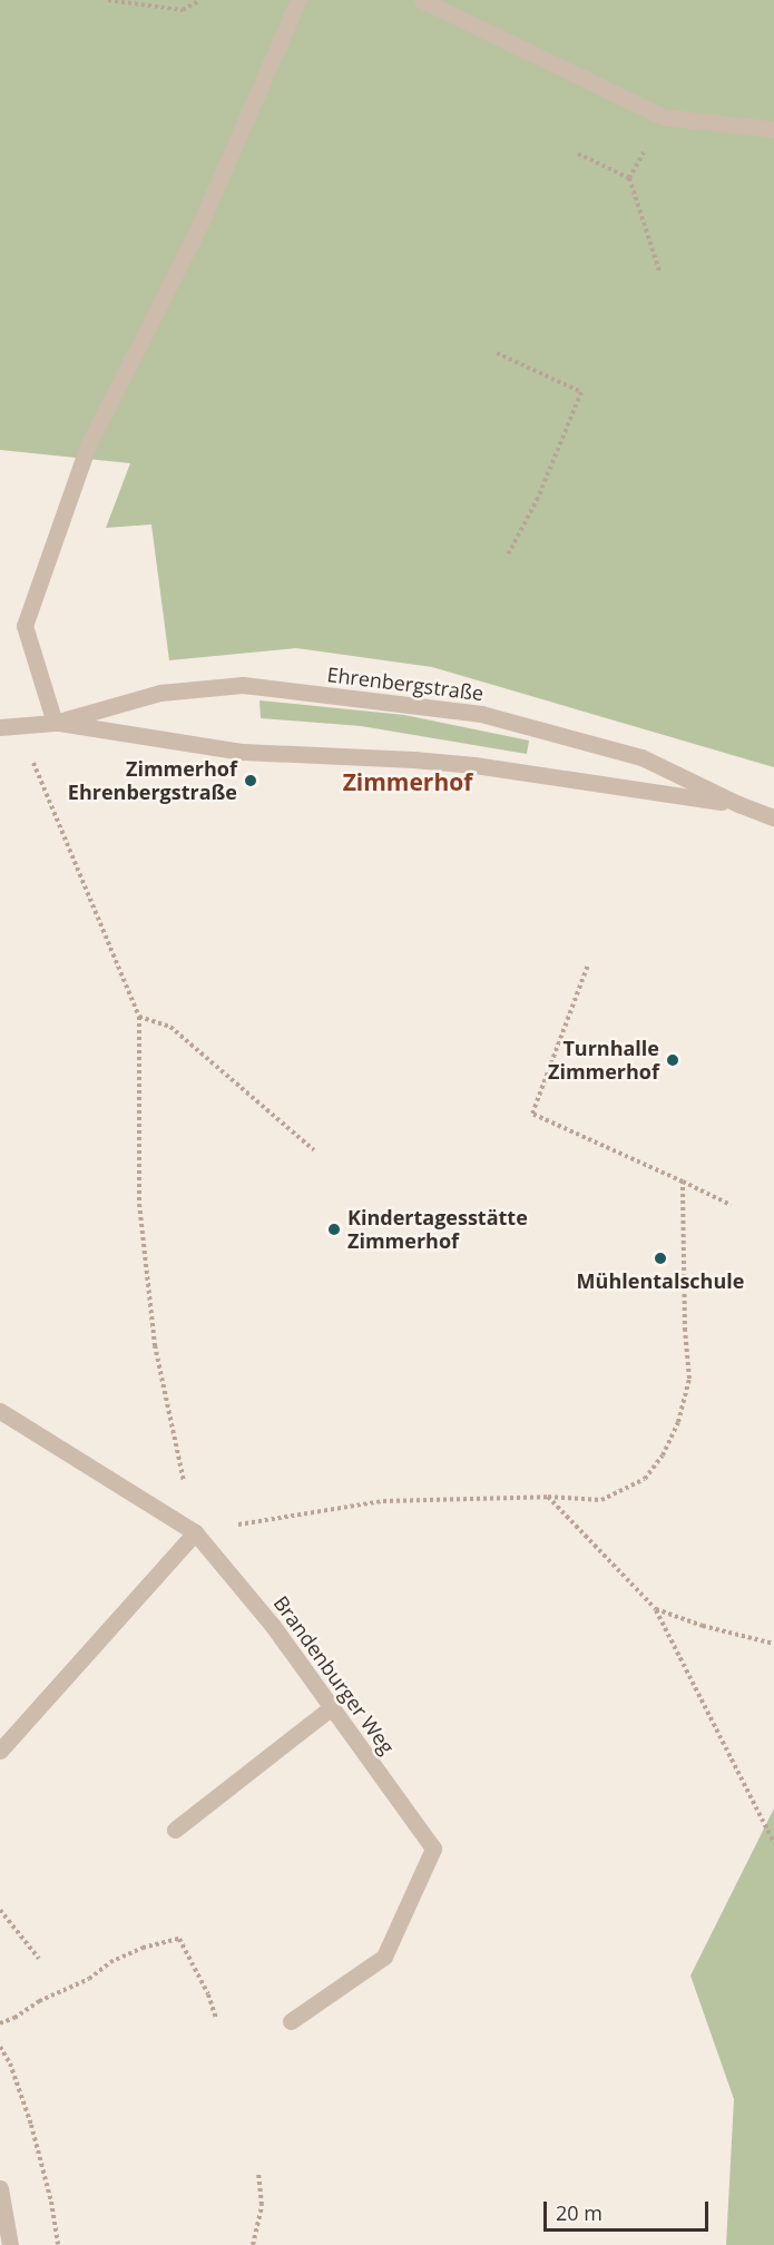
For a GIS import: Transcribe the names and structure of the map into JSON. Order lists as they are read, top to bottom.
{
  "streets": {
    "street": ["Ehrenbergstraße", "Brandenburger Weg"]
  },
  "districts": ["Zimmerhof"],
  "places": [
    "Zimmerhof Ehrenbergstraße",
    "Turnhalle Zimmerhof",
    "Kindertagesstätte Zimmerhof",
    "Mühlentalschule"
  ],
  "scale_bar": "20 m"
}
